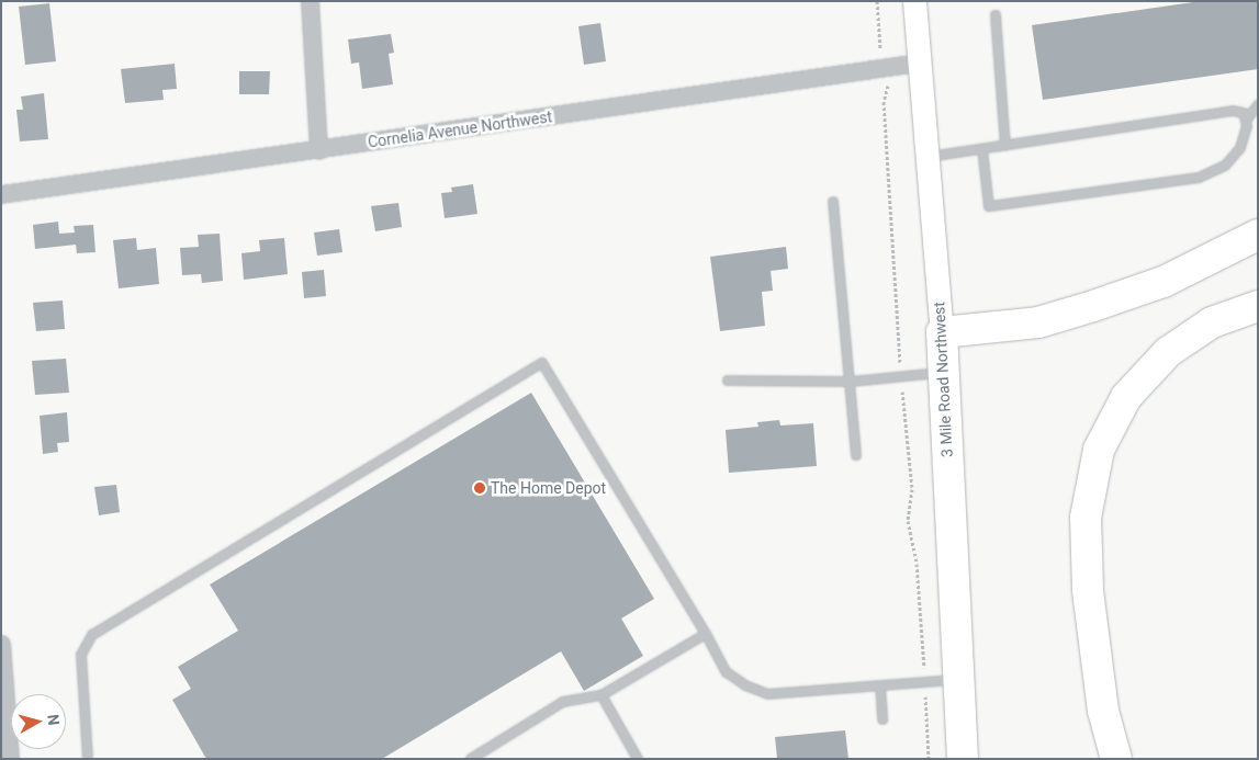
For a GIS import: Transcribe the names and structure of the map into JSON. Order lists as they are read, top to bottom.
{
  "streets": {
    "highway": ["3 Mile Road Northwest"],
    "street": ["Cornelia Avenue Northwest"]
  },
  "crossings": [
    ["Cornelia Avenue Northwest", "3 Mile Road Northwest"]
  ],
  "places": ["The Home Depot"],
  "north": "right"
}
